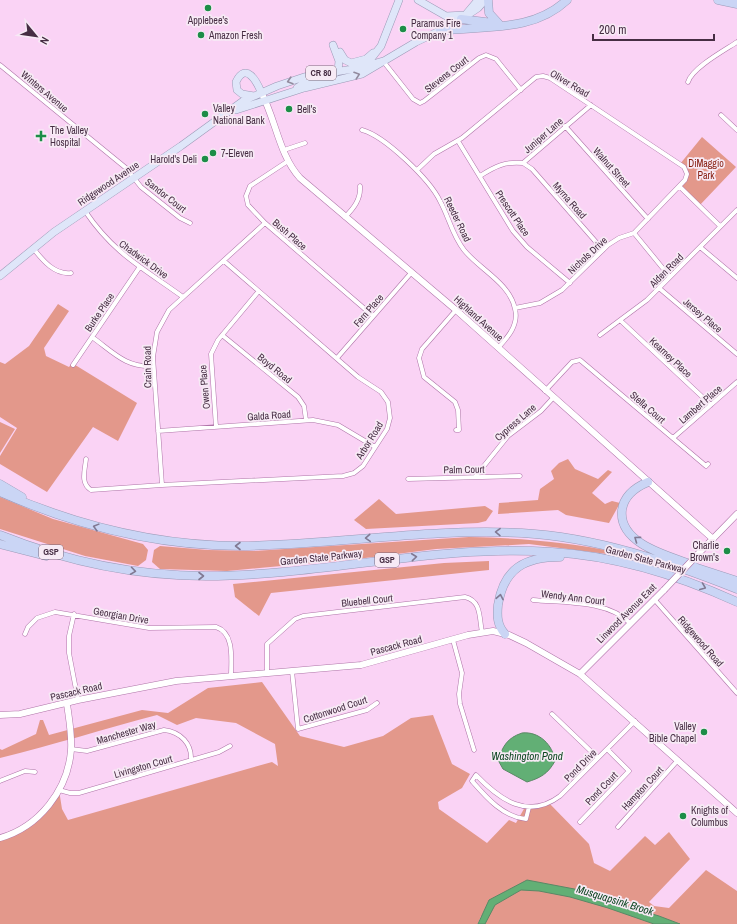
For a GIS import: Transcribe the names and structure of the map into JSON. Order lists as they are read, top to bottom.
{
  "streets": {
    "highway": ["GSP", "Garden State Parkway"],
    "main road": ["CR 80", "Ridgewood Avenue"],
    "street": [
      "Stevens Court",
      "Oliver Road",
      "Winters Avenue",
      "Juniper Lane",
      "Walnut Street",
      "Sandor Court",
      "Myrna Road",
      "Prescott Place",
      "Reeder Road",
      "Bush Place",
      "Nichols Drive",
      "Chadwick Drive",
      "Alden Road",
      "Fern Place",
      "Burke Place",
      "Jersey Place",
      "Highland Avenue",
      "Kearney Place",
      "Crain Road",
      "Boyd Road",
      "Owen Place",
      "Lambert Place",
      "Stella Court",
      "Galda Road",
      "Cypress Lane",
      "Arbor Road",
      "Palm Court",
      "Wendy Ann Court",
      "Bluebell Court",
      "Linwood Avenue East",
      "Georgian Drive",
      "Ridgewood Road",
      "Pascack Road",
      "Cottonwood Court",
      "Manchester Way",
      "Pond Drive",
      "Livingston Court",
      "Pond Court",
      "Hampton Court"
    ]
  },
  "crossings": [
    ["Stevens Court", "Oliver Road"],
    ["Stevens Court", "Ridgewood Avenue"],
    ["Oliver Road", "Juniper Lane"],
    ["Oliver Road", "Prescott Place"],
    ["Oliver Road", "Reeder Road"],
    ["Oliver Road", "Nichols Drive"],
    ["Winters Avenue", "Ridgewood Avenue"],
    ["Winters Avenue", "Sandor Court"],
    ["Juniper Lane", "Walnut Street"],
    ["Juniper Lane", "Myrna Road"],
    ["Juniper Lane", "Prescott Place"],
    ["Walnut Street", "Nichols Drive"],
    ["Ridgewood Avenue", "Sandor Court"],
    ["Ridgewood Avenue", "Chadwick Drive"],
    ["Ridgewood Avenue", "Highland Avenue"],
    ["Myrna Road", "Nichols Drive"],
    ["Prescott Place", "Nichols Drive"],
    ["Reeder Road", "Nichols Drive"],
    ["Bush Place", "Fern Place"],
    ["Bush Place", "Highland Avenue"],
    ["Bush Place", "Crain Road"],
    ["Chadwick Drive", "Burke Place"],
    ["Chadwick Drive", "Crain Road"],
    ["Alden Road", "Jersey Place"],
    ["Alden Road", "Kearney Place"],
    ["Fern Place", "Highland Avenue"],
    ["Fern Place", "Arbor Road"],
    ["Highland Avenue", "Stella Court"],
    ["Highland Avenue", "Cypress Lane"],
    ["Highland Avenue", "Linwood Avenue East"],
    ["Kearney Place", "Lambert Place"],
    ["Crain Road", "Galda Road"],
    ["Crain Road", "Arbor Road"],
    ["Boyd Road", "Owen Place"],
    ["Boyd Road", "Galda Road"],
    ["Owen Place", "Galda Road"],
    ["Owen Place", "Arbor Road"],
    ["Lambert Place", "Stella Court"],
    ["Galda Road", "Arbor Road"],
    ["Cypress Lane", "Palm Court"],
    ["Wendy Ann Court", "Linwood Avenue East"],
    ["Bluebell Court", "Pascack Road"],
    ["Linwood Avenue East", "Ridgewood Road"],
    ["Linwood Avenue East", "Pascack Road"],
    ["Georgian Drive", "Pascack Road"],
    ["Pascack Road", "Cottonwood Court"],
    ["Pascack Road", "Pond Drive"],
    ["Pascack Road", "Hampton Court"],
    ["Manchester Way", "Livingston Court"],
    ["Pond Drive", "Pond Court"]
  ],
  "water": ["Washington Pond", "Musquapsink Brook"],
  "parks": ["DiMaggio Park"],
  "places": {
    "other": [
      "Applebee's",
      "Paramus Fire Company 1",
      "Amazon Fresh",
      "Bell's",
      "Valley National Bank",
      "7-Eleven",
      "Harold's Deli",
      "Charlie Brown's",
      "Valley Bible Chapel",
      "Knights of Columbus"
    ],
    "health": ["The Valley Hospital"]
  },
  "scale_bar": "200 m",
  "north": "bottom right"
}
